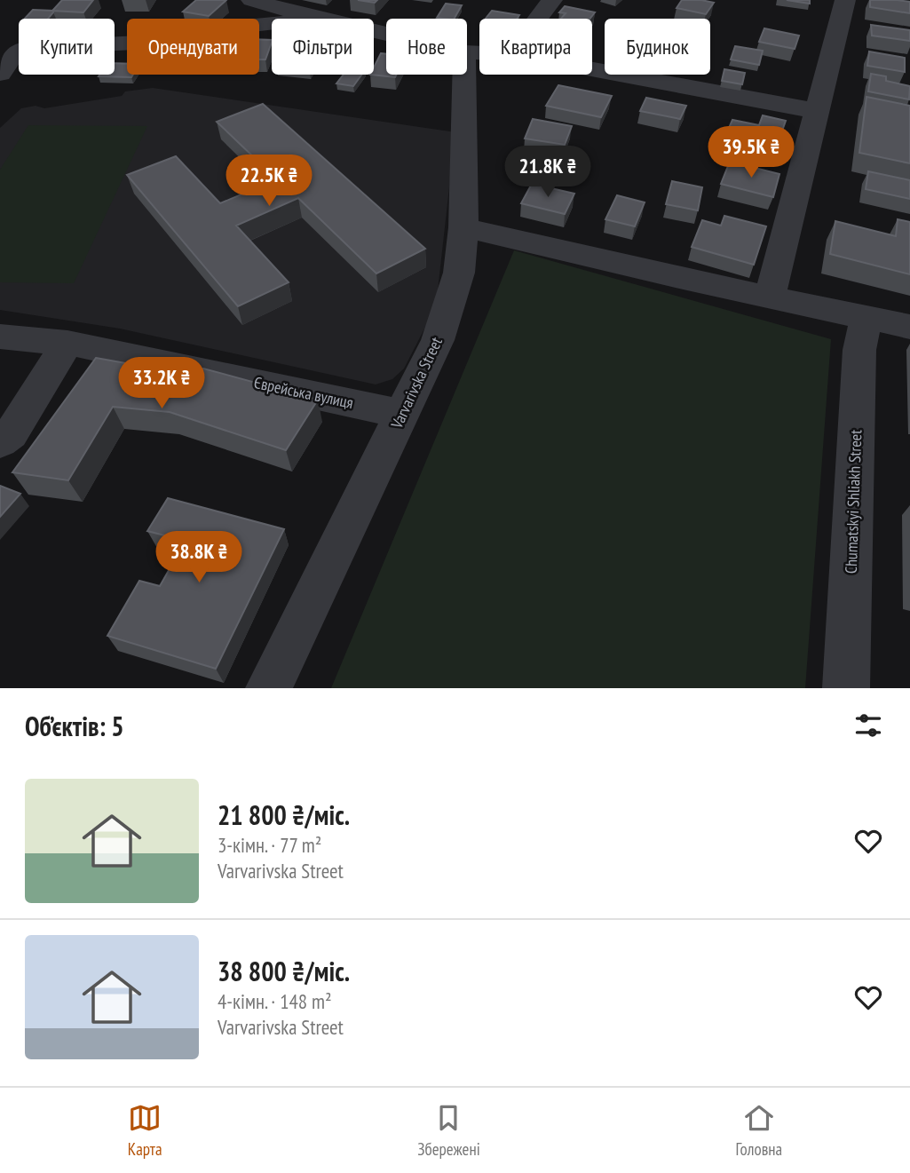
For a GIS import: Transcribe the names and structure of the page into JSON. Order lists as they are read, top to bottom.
{
  "streets": {
    "street": ["Varvarivska Street", "Єврейська вулиця", "Chumatskyi Shliakh Street"]
  },
  "crossings": [
    ["Varvarivska Street", "Єврейська вулиця"]
  ],
  "page": {
    "chip": [
      "Купити",
      "Орендувати",
      "Фільтри",
      "Нове",
      "Квартира",
      "Будинок"
    ],
    "price": [
      "39.5K ₴",
      "21.8K ₴",
      "22.5K ₴",
      "33.2K ₴",
      "38.8K ₴"
    ],
    "heading": "Об’єктів: 5",
    "list": [
      {
        "name": "21 800 ₴/міс.",
        "note": "3-кімн. · 77 m² · Varvarivska Street"
      },
      {
        "name": "38 800 ₴/міс.",
        "note": "4-кімн. · 148 m² · Varvarivska Street"
      }
    ],
    "tabs": ["Карта", "Збережені", "Головна"]
  }
}
